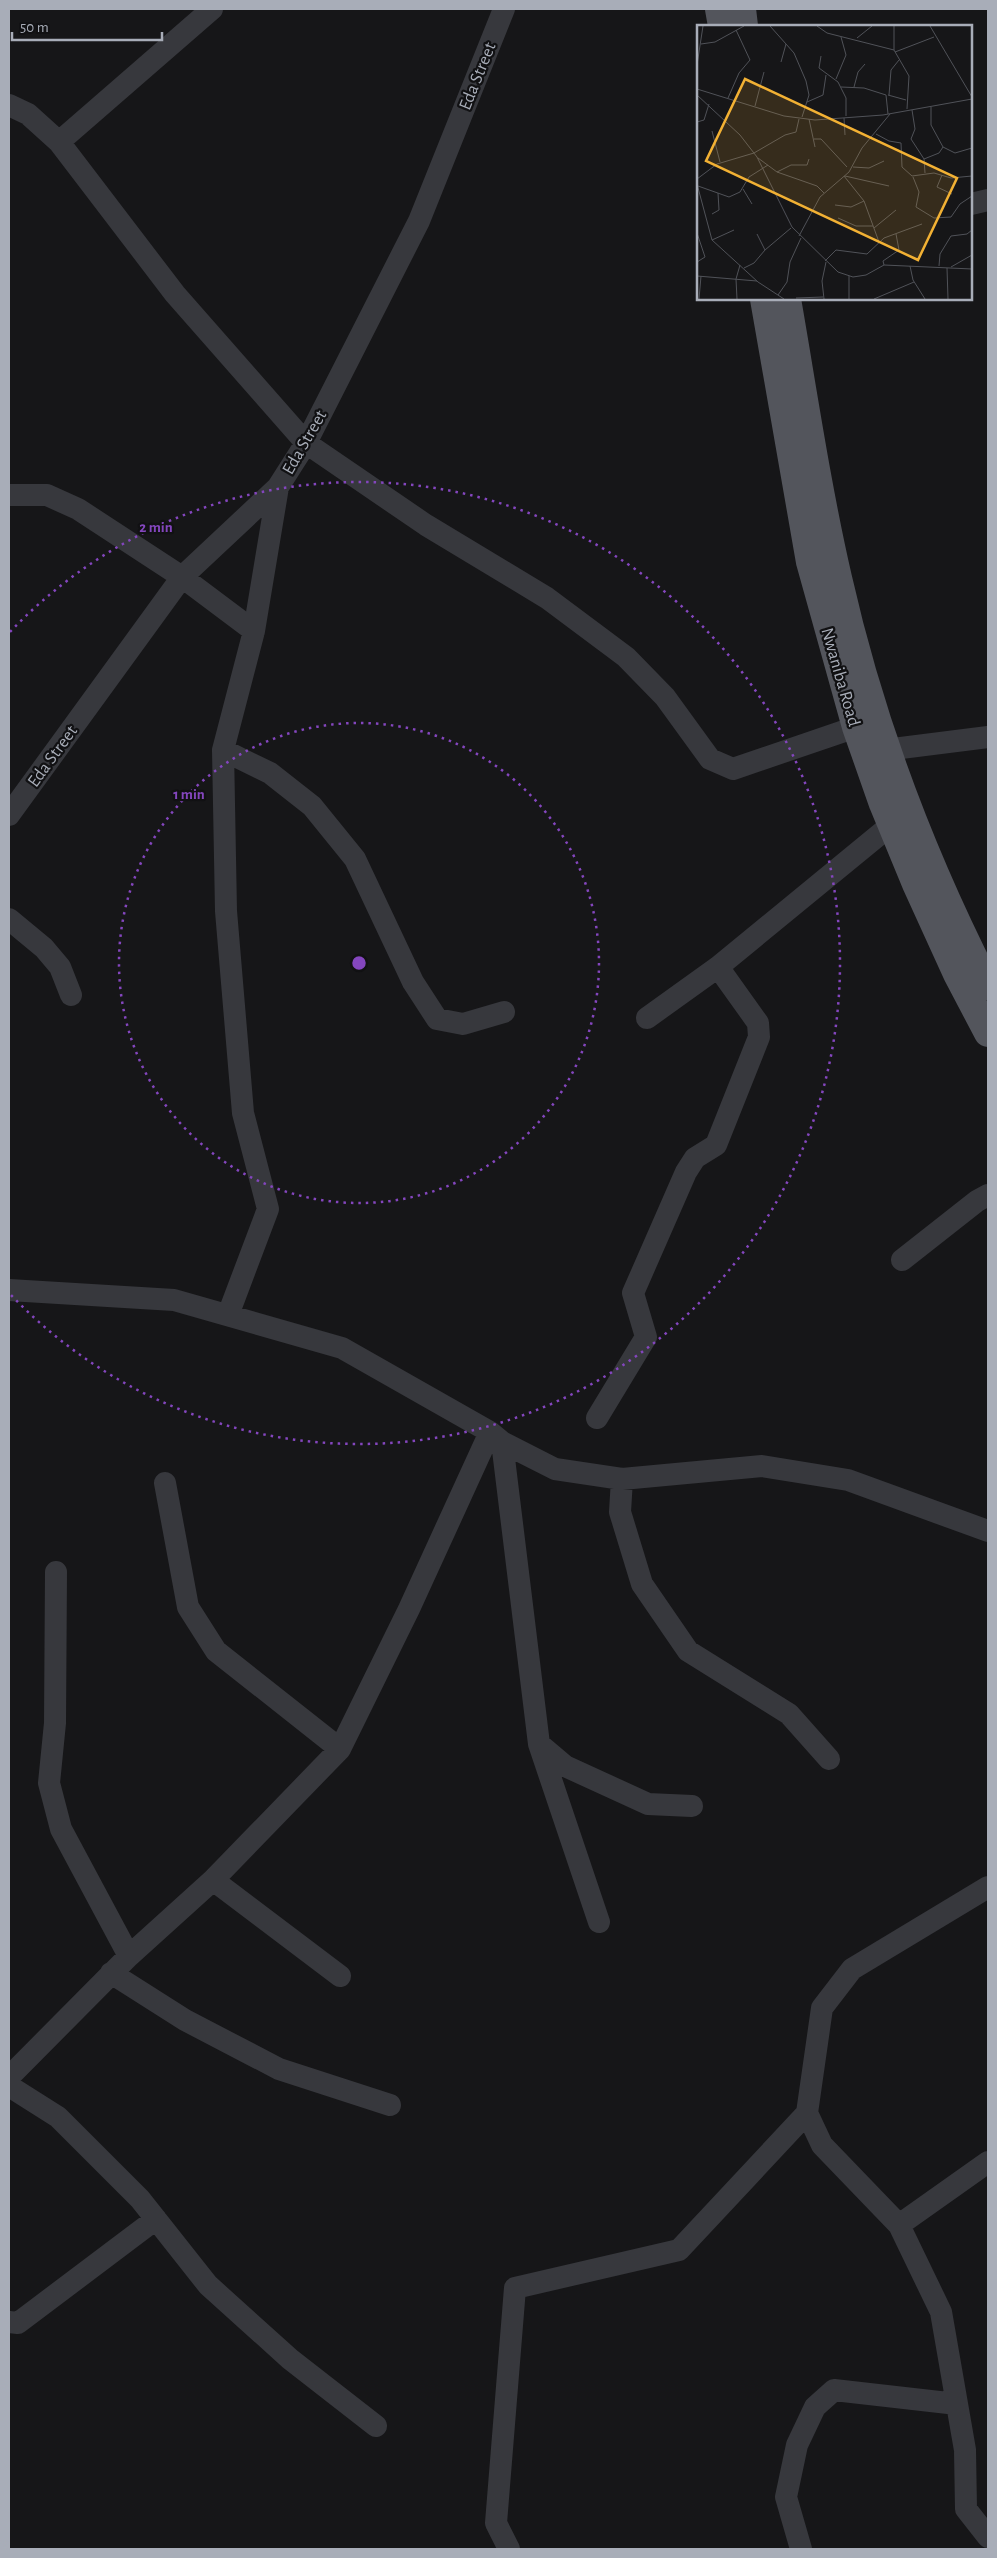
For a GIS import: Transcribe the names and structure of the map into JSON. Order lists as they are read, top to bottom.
{
  "streets": {
    "main road": ["Nwaniba Road"],
    "street": ["Eda Street"]
  },
  "scale_bar": "50 m",
  "rings": ["2 min", "1 min"]
}
